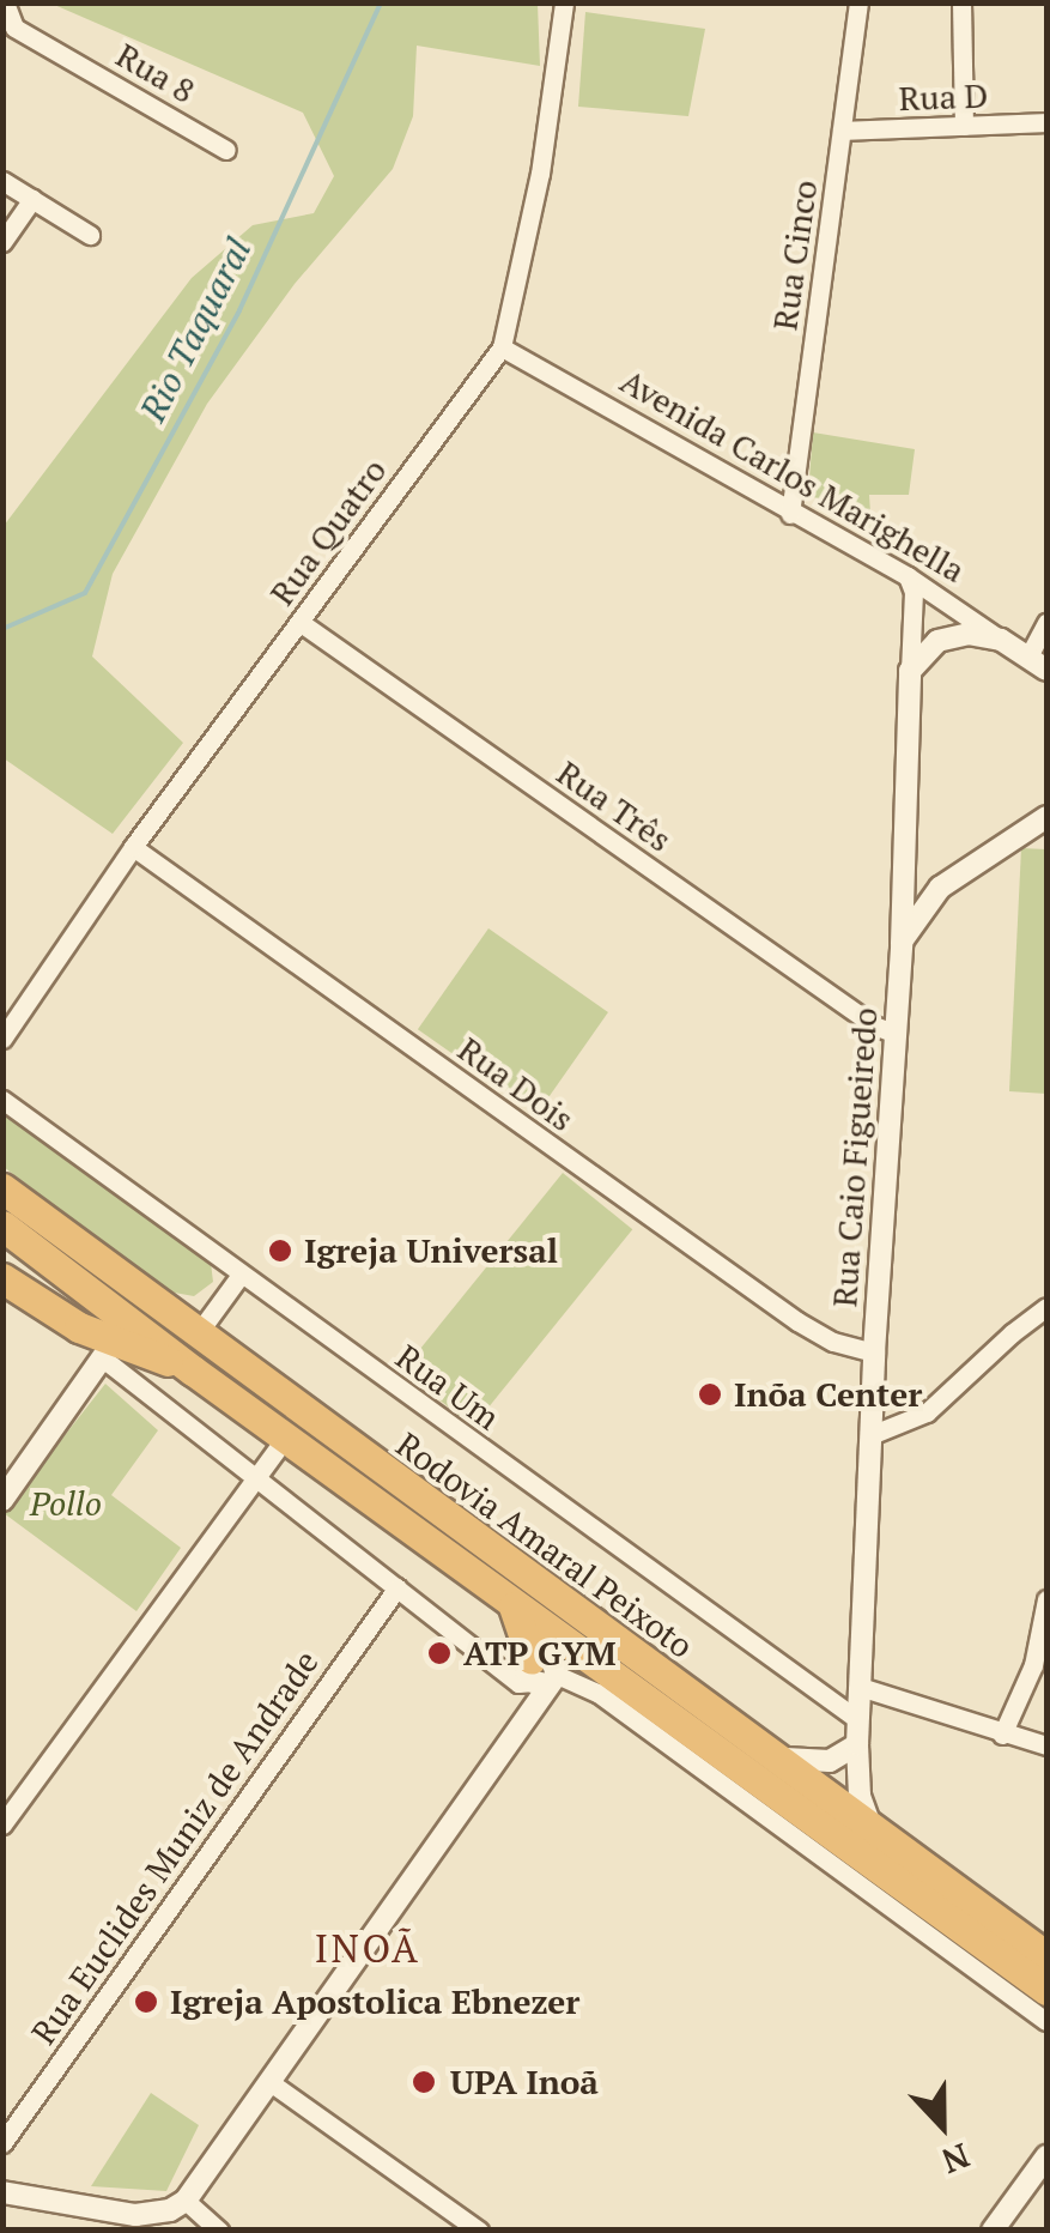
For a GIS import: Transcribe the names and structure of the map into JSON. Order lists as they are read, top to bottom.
{
  "streets": {
    "highway": ["Rodovia Amaral Peixoto"],
    "street": [
      "Rua 8",
      "Rua D",
      "Rua Cinco",
      "Avenida Carlos Marighella",
      "Rua Quatro",
      "Rua Três",
      "Rua Dois",
      "Rua Caio Figueiredo",
      "Rua Um",
      "Rua Euclides Muniz de Andrade"
    ]
  },
  "crossings": [
    ["Rua D", "Rua Cinco"],
    ["Rua Cinco", "Avenida Carlos Marighella"],
    ["Avenida Carlos Marighella", "Rua Quatro"],
    ["Avenida Carlos Marighella", "Rua Caio Figueiredo"],
    ["Rua Quatro", "Rua Três"],
    ["Rua Quatro", "Rua Dois"],
    ["Rua Três", "Rua Caio Figueiredo"],
    ["Rua Dois", "Rua Caio Figueiredo"],
    ["Rua Caio Figueiredo", "Rua Um"],
    ["Rua Caio Figueiredo", "Rodovia Amaral Peixoto"]
  ],
  "districts": ["INOÃ"],
  "water": ["Rio Taquaral"],
  "parks": ["Pollo"],
  "places": [
    "Igreja Universal",
    "Inõa Center",
    "ATP GYM",
    "Igreja Apostolica Ebnezer",
    "UPA Inoã"
  ],
  "north": "bottom"
}
